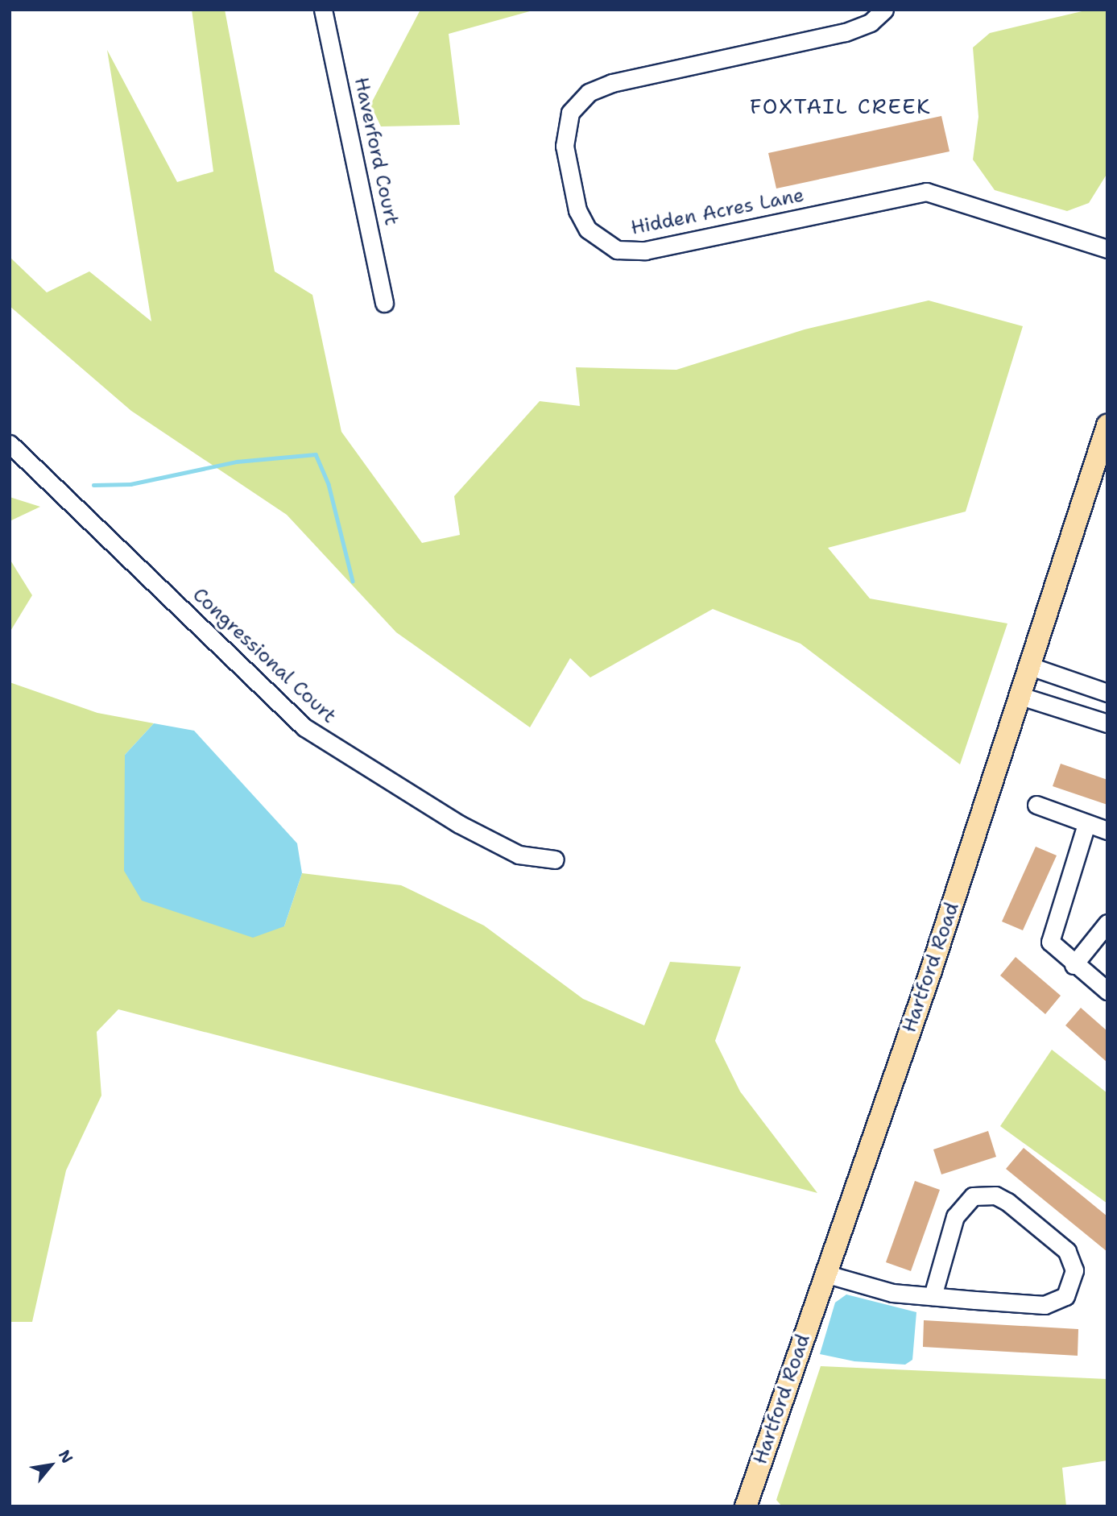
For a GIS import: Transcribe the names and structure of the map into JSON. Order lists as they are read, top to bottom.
{
  "streets": {
    "main road": ["Hartford Road"],
    "street": ["Haverford Court", "Hidden Acres Lane", "Congressional Court"]
  },
  "districts": ["FOXTAIL CREEK"],
  "north": "top right"
}
